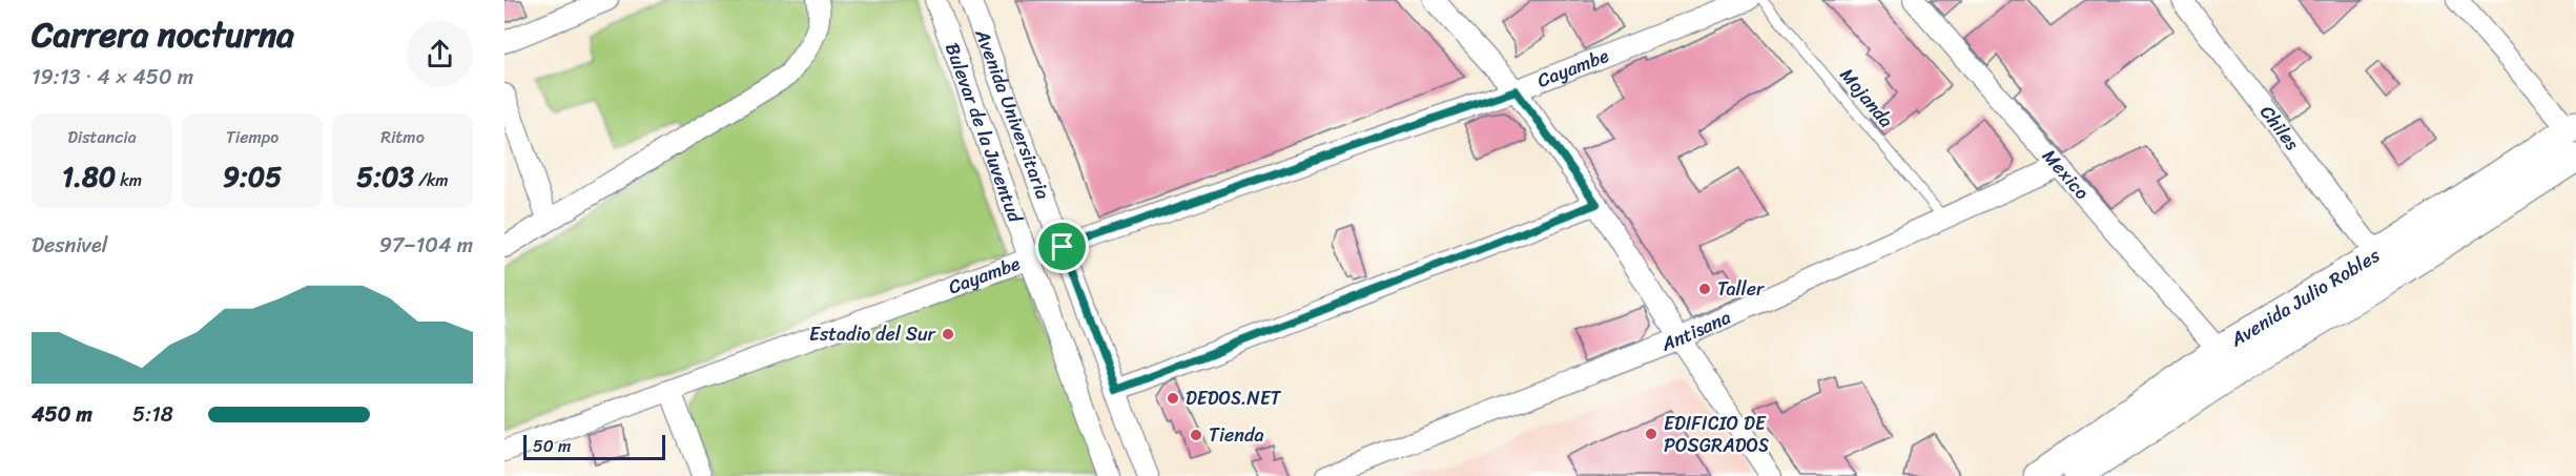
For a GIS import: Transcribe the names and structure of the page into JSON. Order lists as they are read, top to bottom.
{
  "streets": {
    "main road": ["Avenida Julio Robles"],
    "street": [
      "Cayambe",
      "Avenida Universitaria",
      "Chiles",
      "Bulevar de la Juventud",
      "Mexico",
      "Antisana"
    ],
    "lane": ["Mojanda"]
  },
  "crossings": [
    ["Cayambe", "Avenida Universitaria"],
    ["Cayambe", "Bulevar de la Juventud"],
    ["Mojanda", "Antisana"],
    ["Chiles", "Avenida Julio Robles"],
    ["Mexico", "Avenida Julio Robles"],
    ["Mexico", "Antisana"]
  ],
  "places": [
    "Taller",
    "Estadio del Sur",
    "DEDOS.NET",
    "EDIFICIO DE POSGRADOS",
    "Tienda"
  ],
  "scale_bar": "50 m",
  "page": {
    "heading": ["Carrera nocturna", "19:13 · 4 × 450 m"],
    "stats": [
      ["Distancia", "1.80 km"],
      ["Tiempo", "9:05"],
      ["Ritmo", "5:03 /km"]
    ],
    "chart": ["Desnivel", "97–104 m"],
    "list": [
      {
        "name": "450 m",
        "note": "5:18"
      }
    ],
    "scale": "50 m"
  }
}
